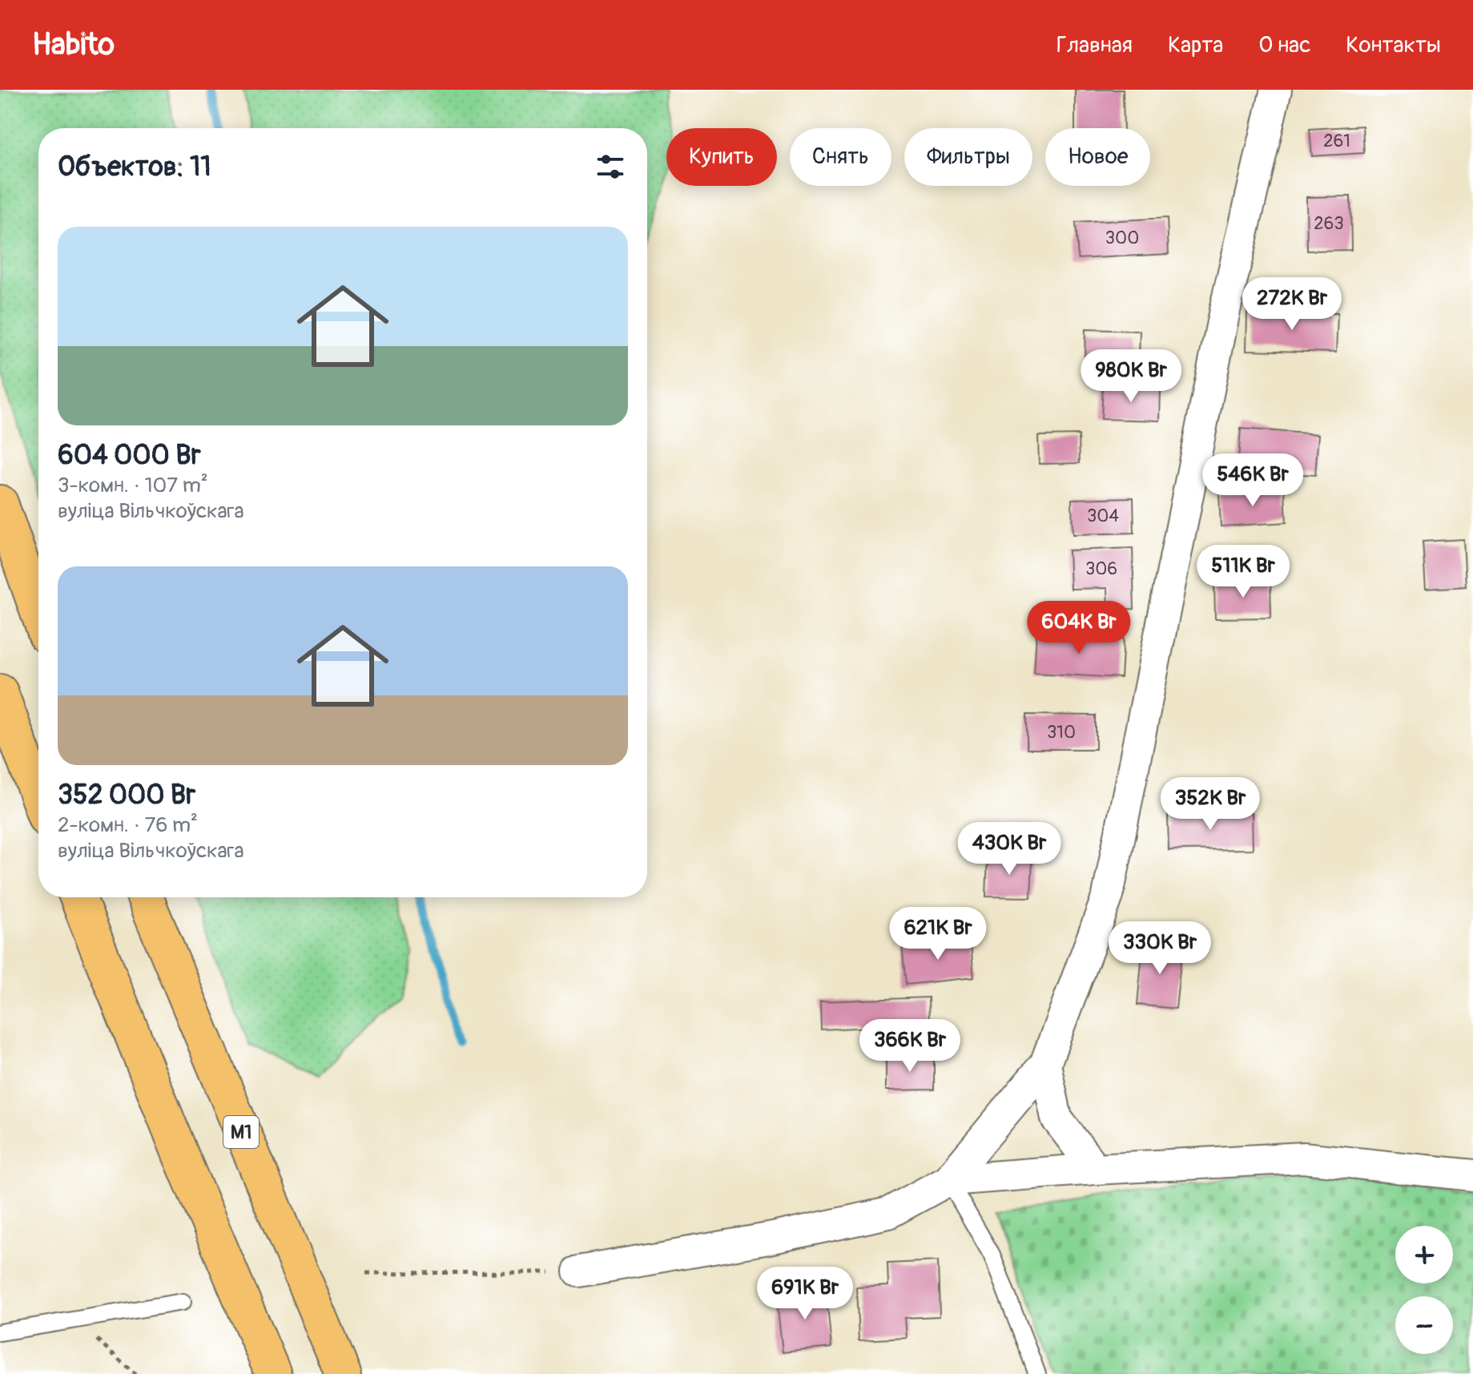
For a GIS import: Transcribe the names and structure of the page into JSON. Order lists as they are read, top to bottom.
{
  "streets": {
    "highway": ["М1"]
  },
  "house_numbers": [
    "261",
    "263",
    "300",
    "304",
    "306",
    "310"
  ],
  "page": {
    "header": "Habito",
    "nav": [
      "Главная",
      "Карта",
      "О нас",
      "Контакты"
    ],
    "chip": [
      "Купить",
      "Снять",
      "Фильтры",
      "Новое"
    ],
    "heading": "Объектов: 11",
    "list": [
      {
        "name": "604 000 Br",
        "note": "3-комн. · 107 m² · вуліца Вільчкоўскага"
      },
      {
        "name": "352 000 Br",
        "note": "2-комн. · 76 m² · вуліца Вільчкоўскага"
      }
    ],
    "price": [
      "272K Br",
      "980K Br",
      "546K Br",
      "511K Br",
      "604K Br",
      "352K Br",
      "430K Br",
      "621K Br",
      "330K Br",
      "366K Br",
      "691K Br"
    ],
    "map_buttons": ["+", "−"]
  }
}
